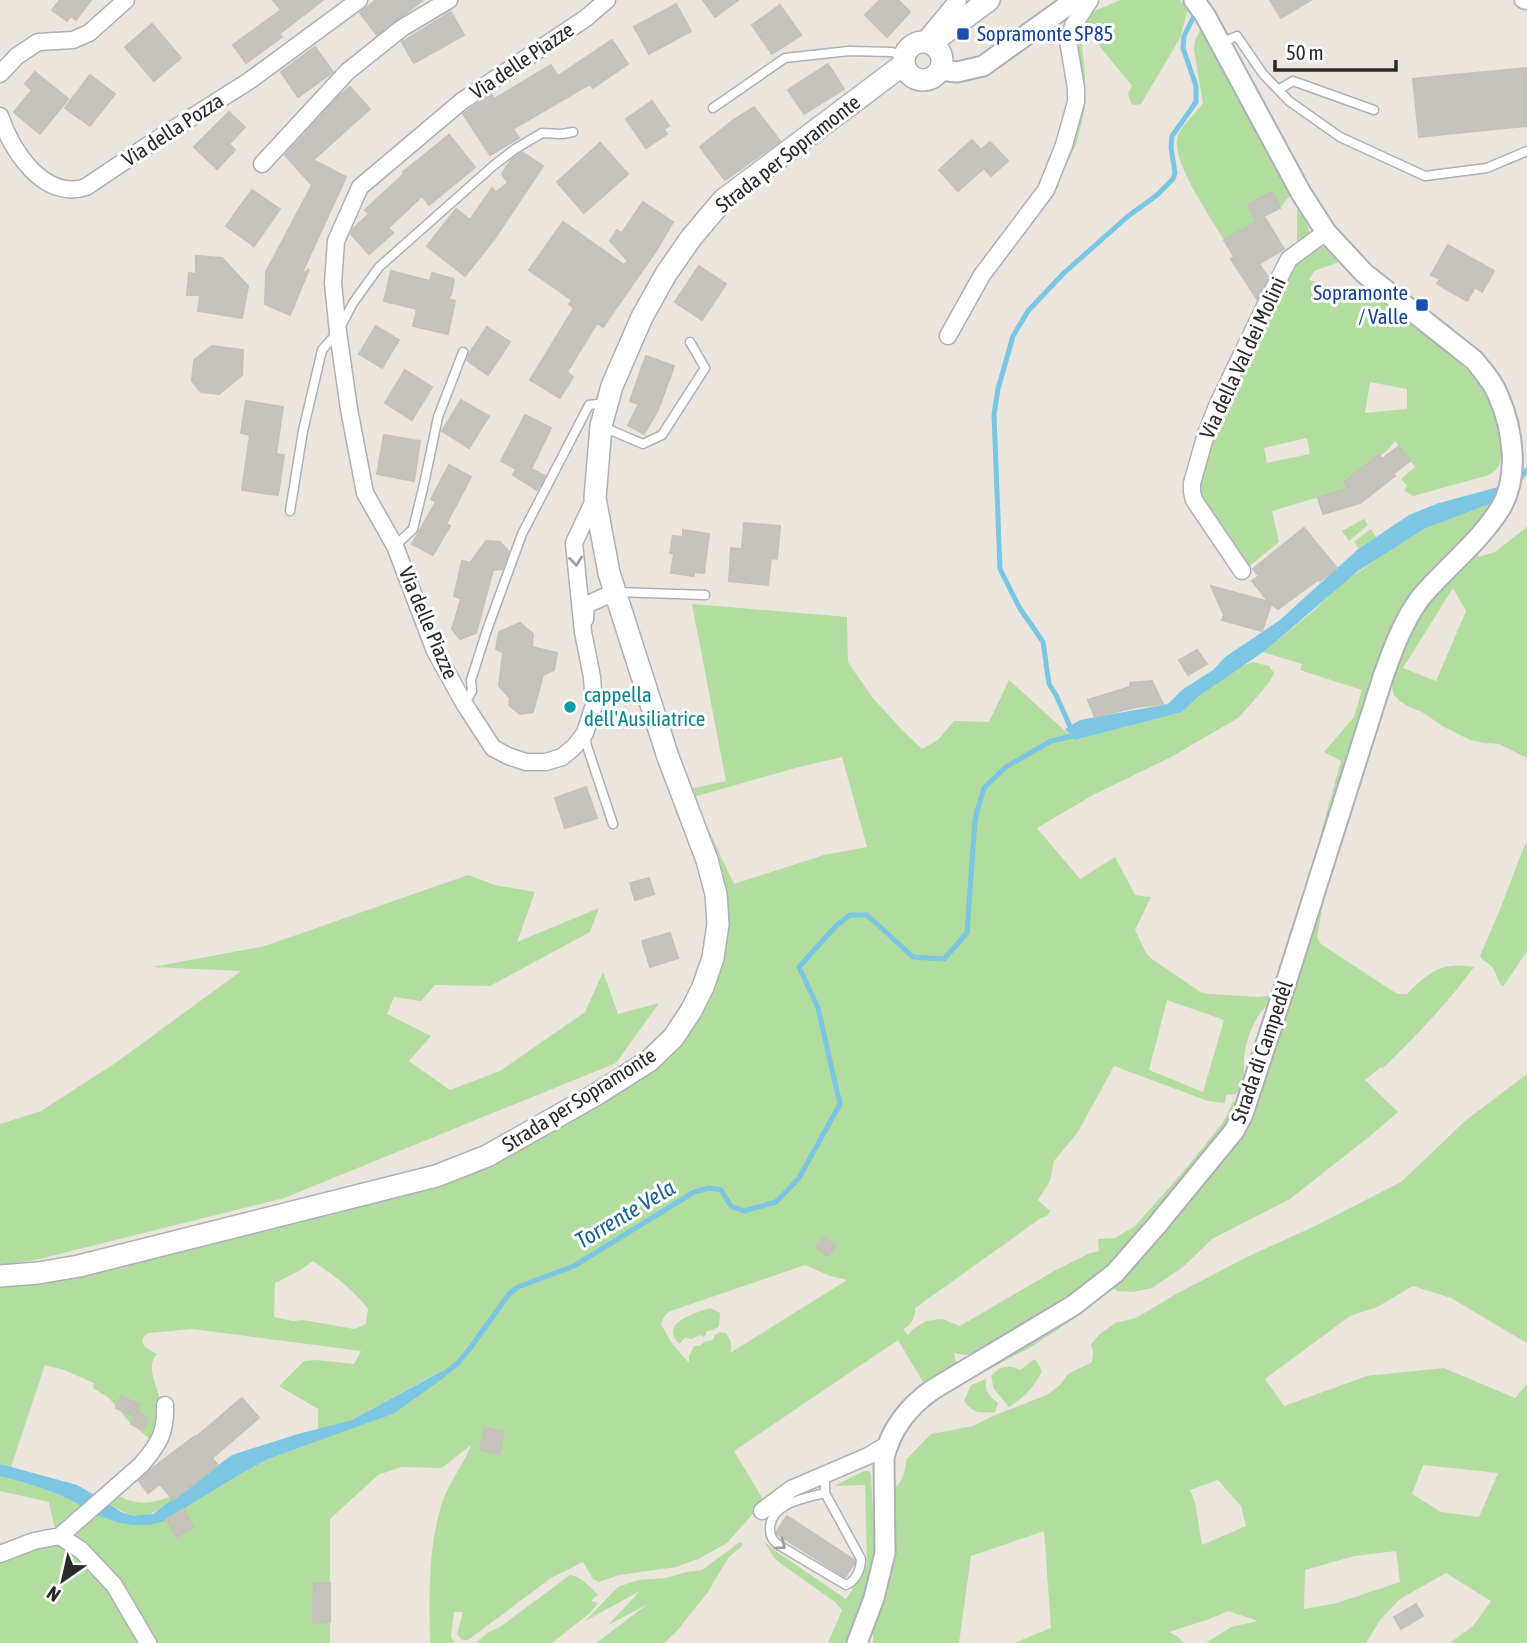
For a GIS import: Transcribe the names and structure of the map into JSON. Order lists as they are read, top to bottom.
{
  "streets": {
    "main road": ["Strada per Sopramonte"],
    "street": [
      "Via delle Piazze",
      "Via della Pozza",
      "Via della Val dei Molini",
      "Strada di Campedèl"
    ]
  },
  "crossings": [
    ["Via della Val dei Molini", "Strada di Campedèl"]
  ],
  "water": ["Torrente Vela"],
  "places": {
    "transit": ["Sopramonte SP85", "Sopramonte / Valle"],
    "other": ["cappella dell'Ausiliatrice"]
  },
  "scale_bar": "50 m",
  "north": "bottom left"
}
